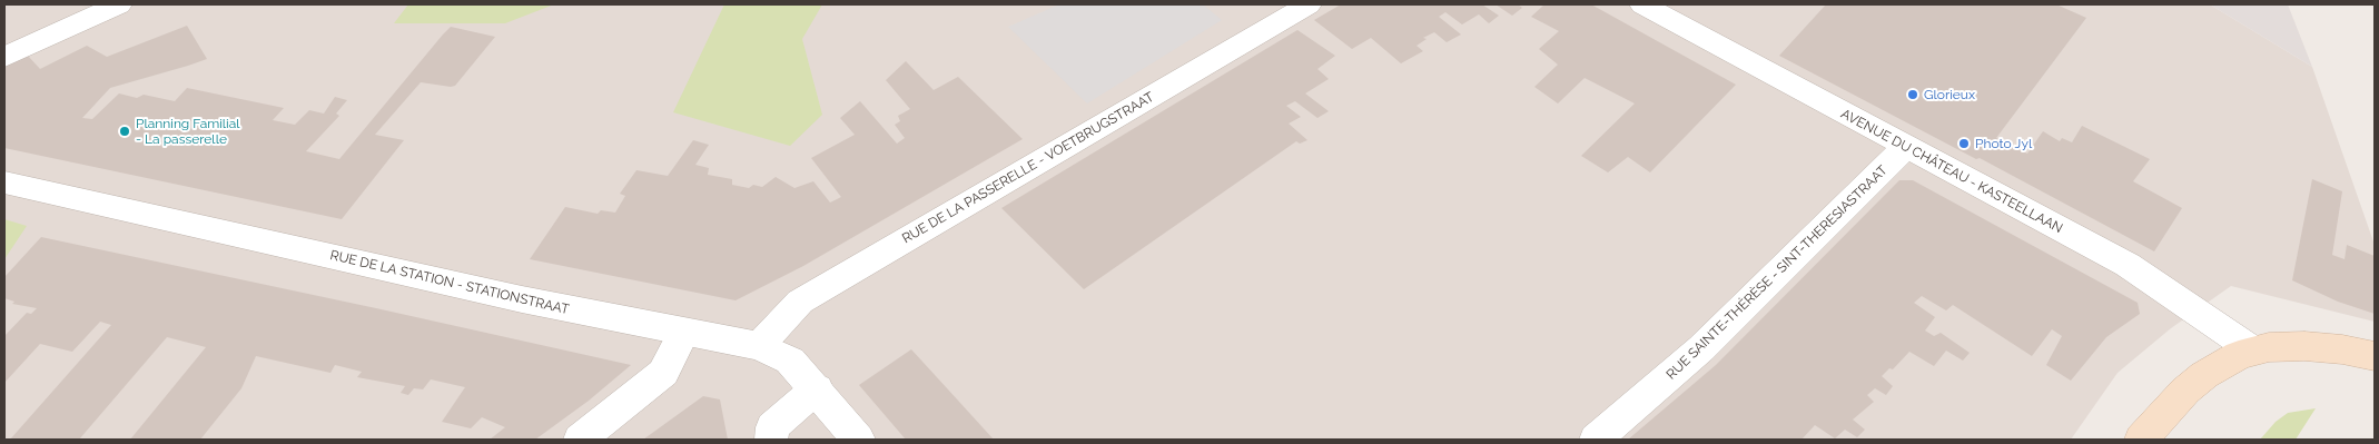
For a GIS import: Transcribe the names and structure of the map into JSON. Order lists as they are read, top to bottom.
{
  "streets": {
    "street": [
      "RUE DE LA PASSERELLE - VOETBRUGSTRAAT",
      "AVENUE DU CHÂTEAU - KASTEELLAAN",
      "RUE SAINTE-THÉRÈSE - SINT-THERESIASTRAAT",
      "RUE DE LA STATION - STATIONSTRAAT"
    ]
  },
  "crossings": [
    ["RUE DE LA PASSERELLE - VOETBRUGSTRAAT", "RUE DE LA STATION - STATIONSTRAAT"],
    ["AVENUE DU CHÂTEAU - KASTEELLAAN", "RUE SAINTE-THÉRÈSE - SINT-THERESIASTRAAT"]
  ],
  "places": ["Glorieux", "Planning Familial - La passerelle", "Photo Jyl"]
}
